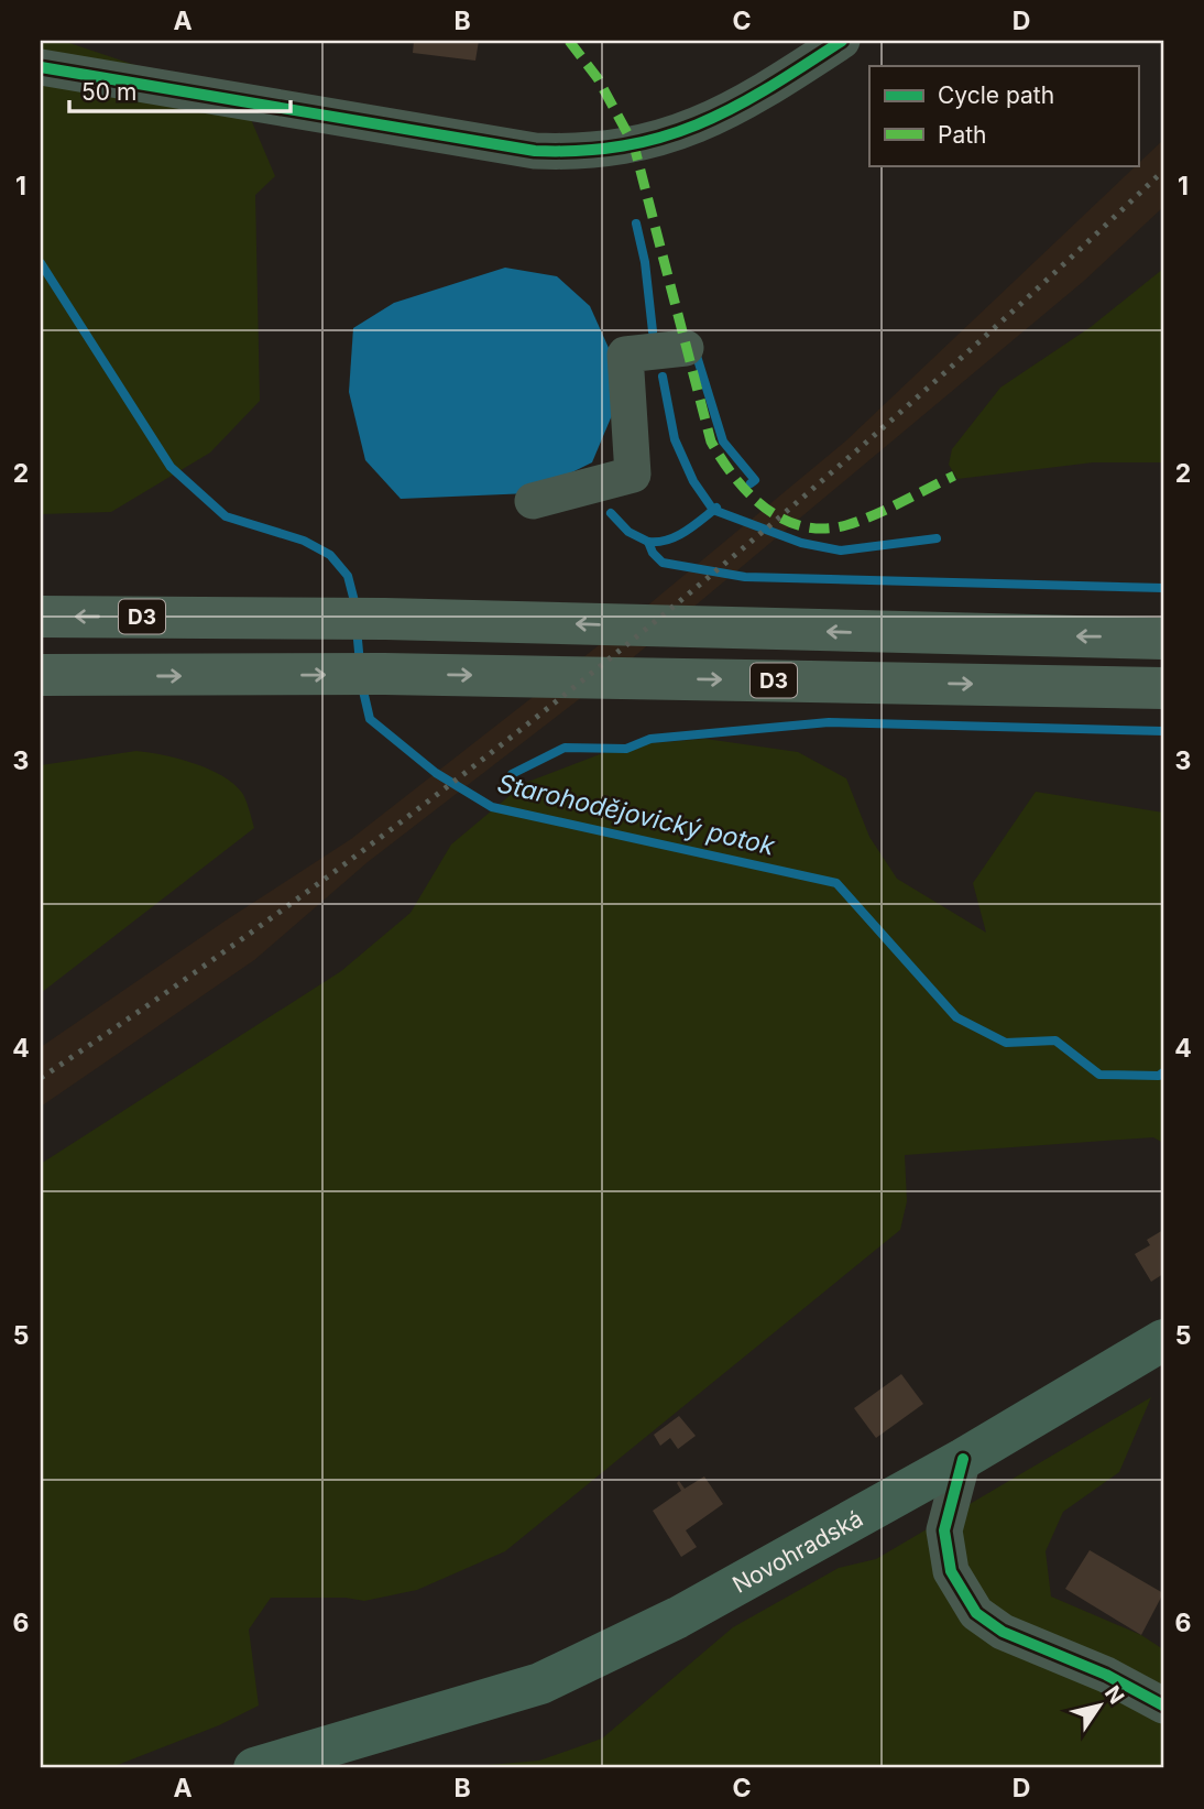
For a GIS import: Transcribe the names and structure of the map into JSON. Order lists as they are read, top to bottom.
{
  "streets": {
    "highway": ["D3"],
    "main road": ["Novohradská"]
  },
  "water": ["Starohodějovický potok"],
  "legend": ["Cycle path", "Path"],
  "scale_bar": "50 m",
  "north": "top right",
  "grid": {
    "columns": [
      "A",
      "B",
      "C",
      "D"
    ],
    "rows": [
      "1",
      "2",
      "3",
      "4",
      "5",
      "6"
    ]
  }
}
